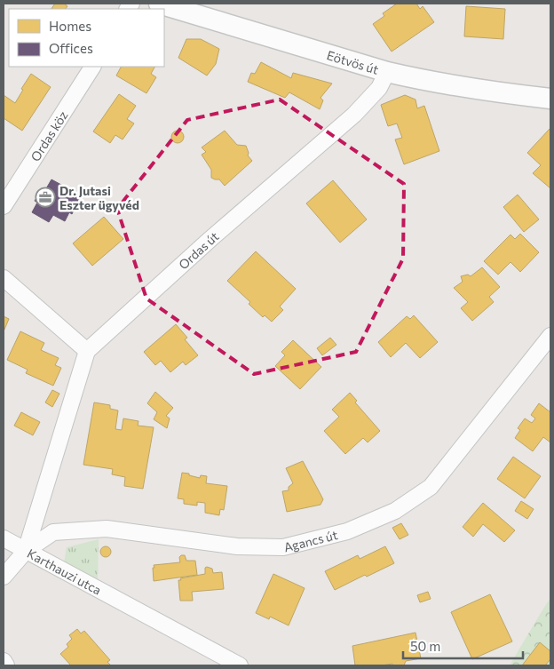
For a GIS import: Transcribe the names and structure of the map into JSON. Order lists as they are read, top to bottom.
{
  "streets": {
    "street": [
      "Eötvös út",
      "Ordas köz",
      "Ordas út",
      "Agancs út",
      "Karthauzi utca"
    ]
  },
  "crossings": [
    ["Eötvös út", "Ordas út"],
    ["Ordas út", "Karthauzi utca"],
    ["Agancs út", "Karthauzi utca"]
  ],
  "places": {
    "office": ["Dr. Jutasi Eszter ügyvéd"]
  },
  "legend": ["Homes", "Offices"],
  "scale_bar": "50 m"
}
